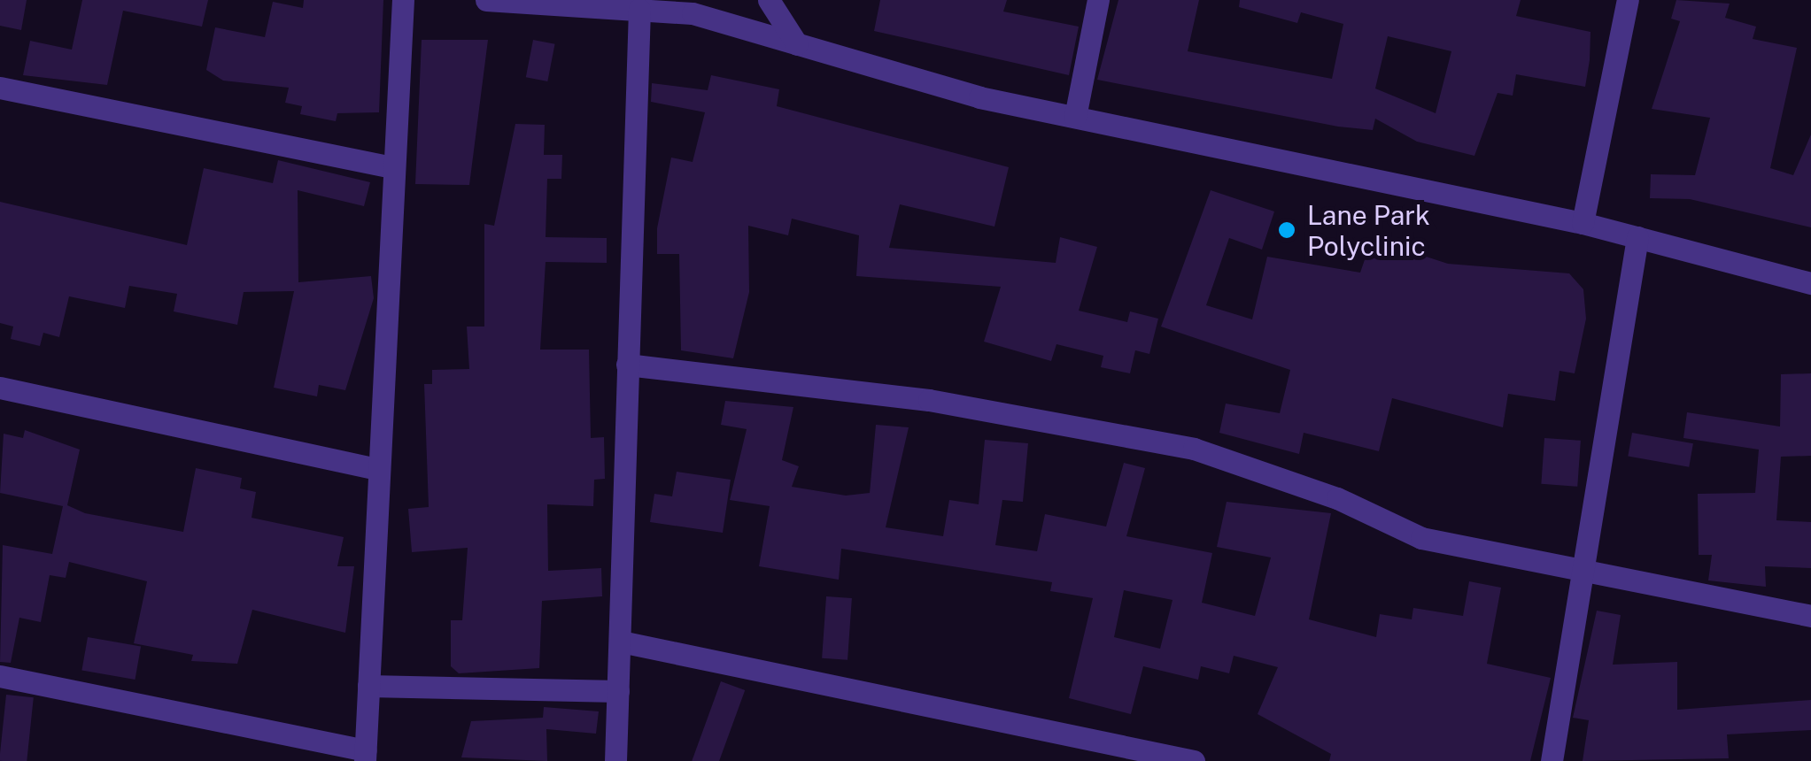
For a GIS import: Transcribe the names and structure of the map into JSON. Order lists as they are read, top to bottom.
{
  "places": ["Lane Park Polyclinic"]
}
